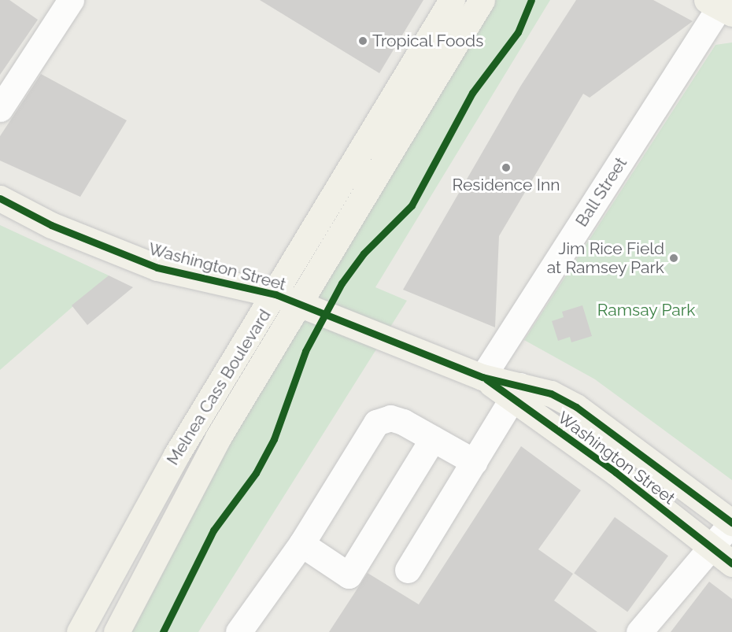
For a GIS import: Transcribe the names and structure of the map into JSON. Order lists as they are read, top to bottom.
{
  "streets": {
    "main road": ["Washington Street", "Melnea Cass Boulevard"],
    "street": ["Ball Street"]
  },
  "crossings": [
    ["Ball Street", "Washington Street"],
    ["Washington Street", "Melnea Cass Boulevard"]
  ],
  "parks": ["Ramsay Park"],
  "places": ["Tropical Foods", "Residence Inn", "Jim Rice Field at Ramsey Park"]
}
